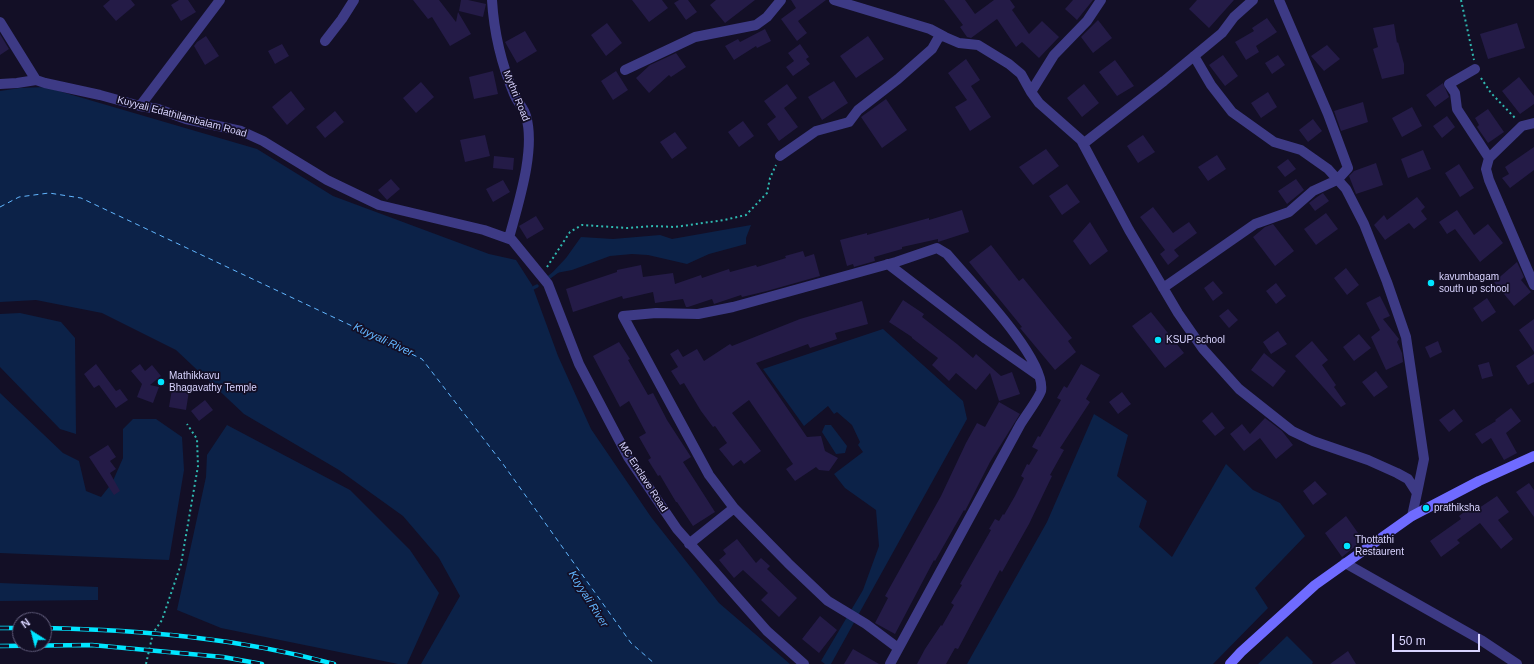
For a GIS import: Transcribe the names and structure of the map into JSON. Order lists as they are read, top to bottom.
{
  "streets": {
    "street": ["Mythri Road", "Kuyyali Edathilambalam Road", "MC Enclave Road"]
  },
  "crossings": [
    ["Mythri Road", "Kuyyali Edathilambalam Road"],
    ["Mythri Road", "MC Enclave Road"],
    ["Kuyyali Edathilambalam Road", "MC Enclave Road"]
  ],
  "water": ["Kuyyali River"],
  "places": [
    "kavumbagam south up school",
    "KSUP school",
    "Mathikkavu Bhagavathy Temple",
    "prathiksha",
    "Thottathi Restaurent"
  ],
  "scale_bar": "50 m",
  "north": "top left"
}
